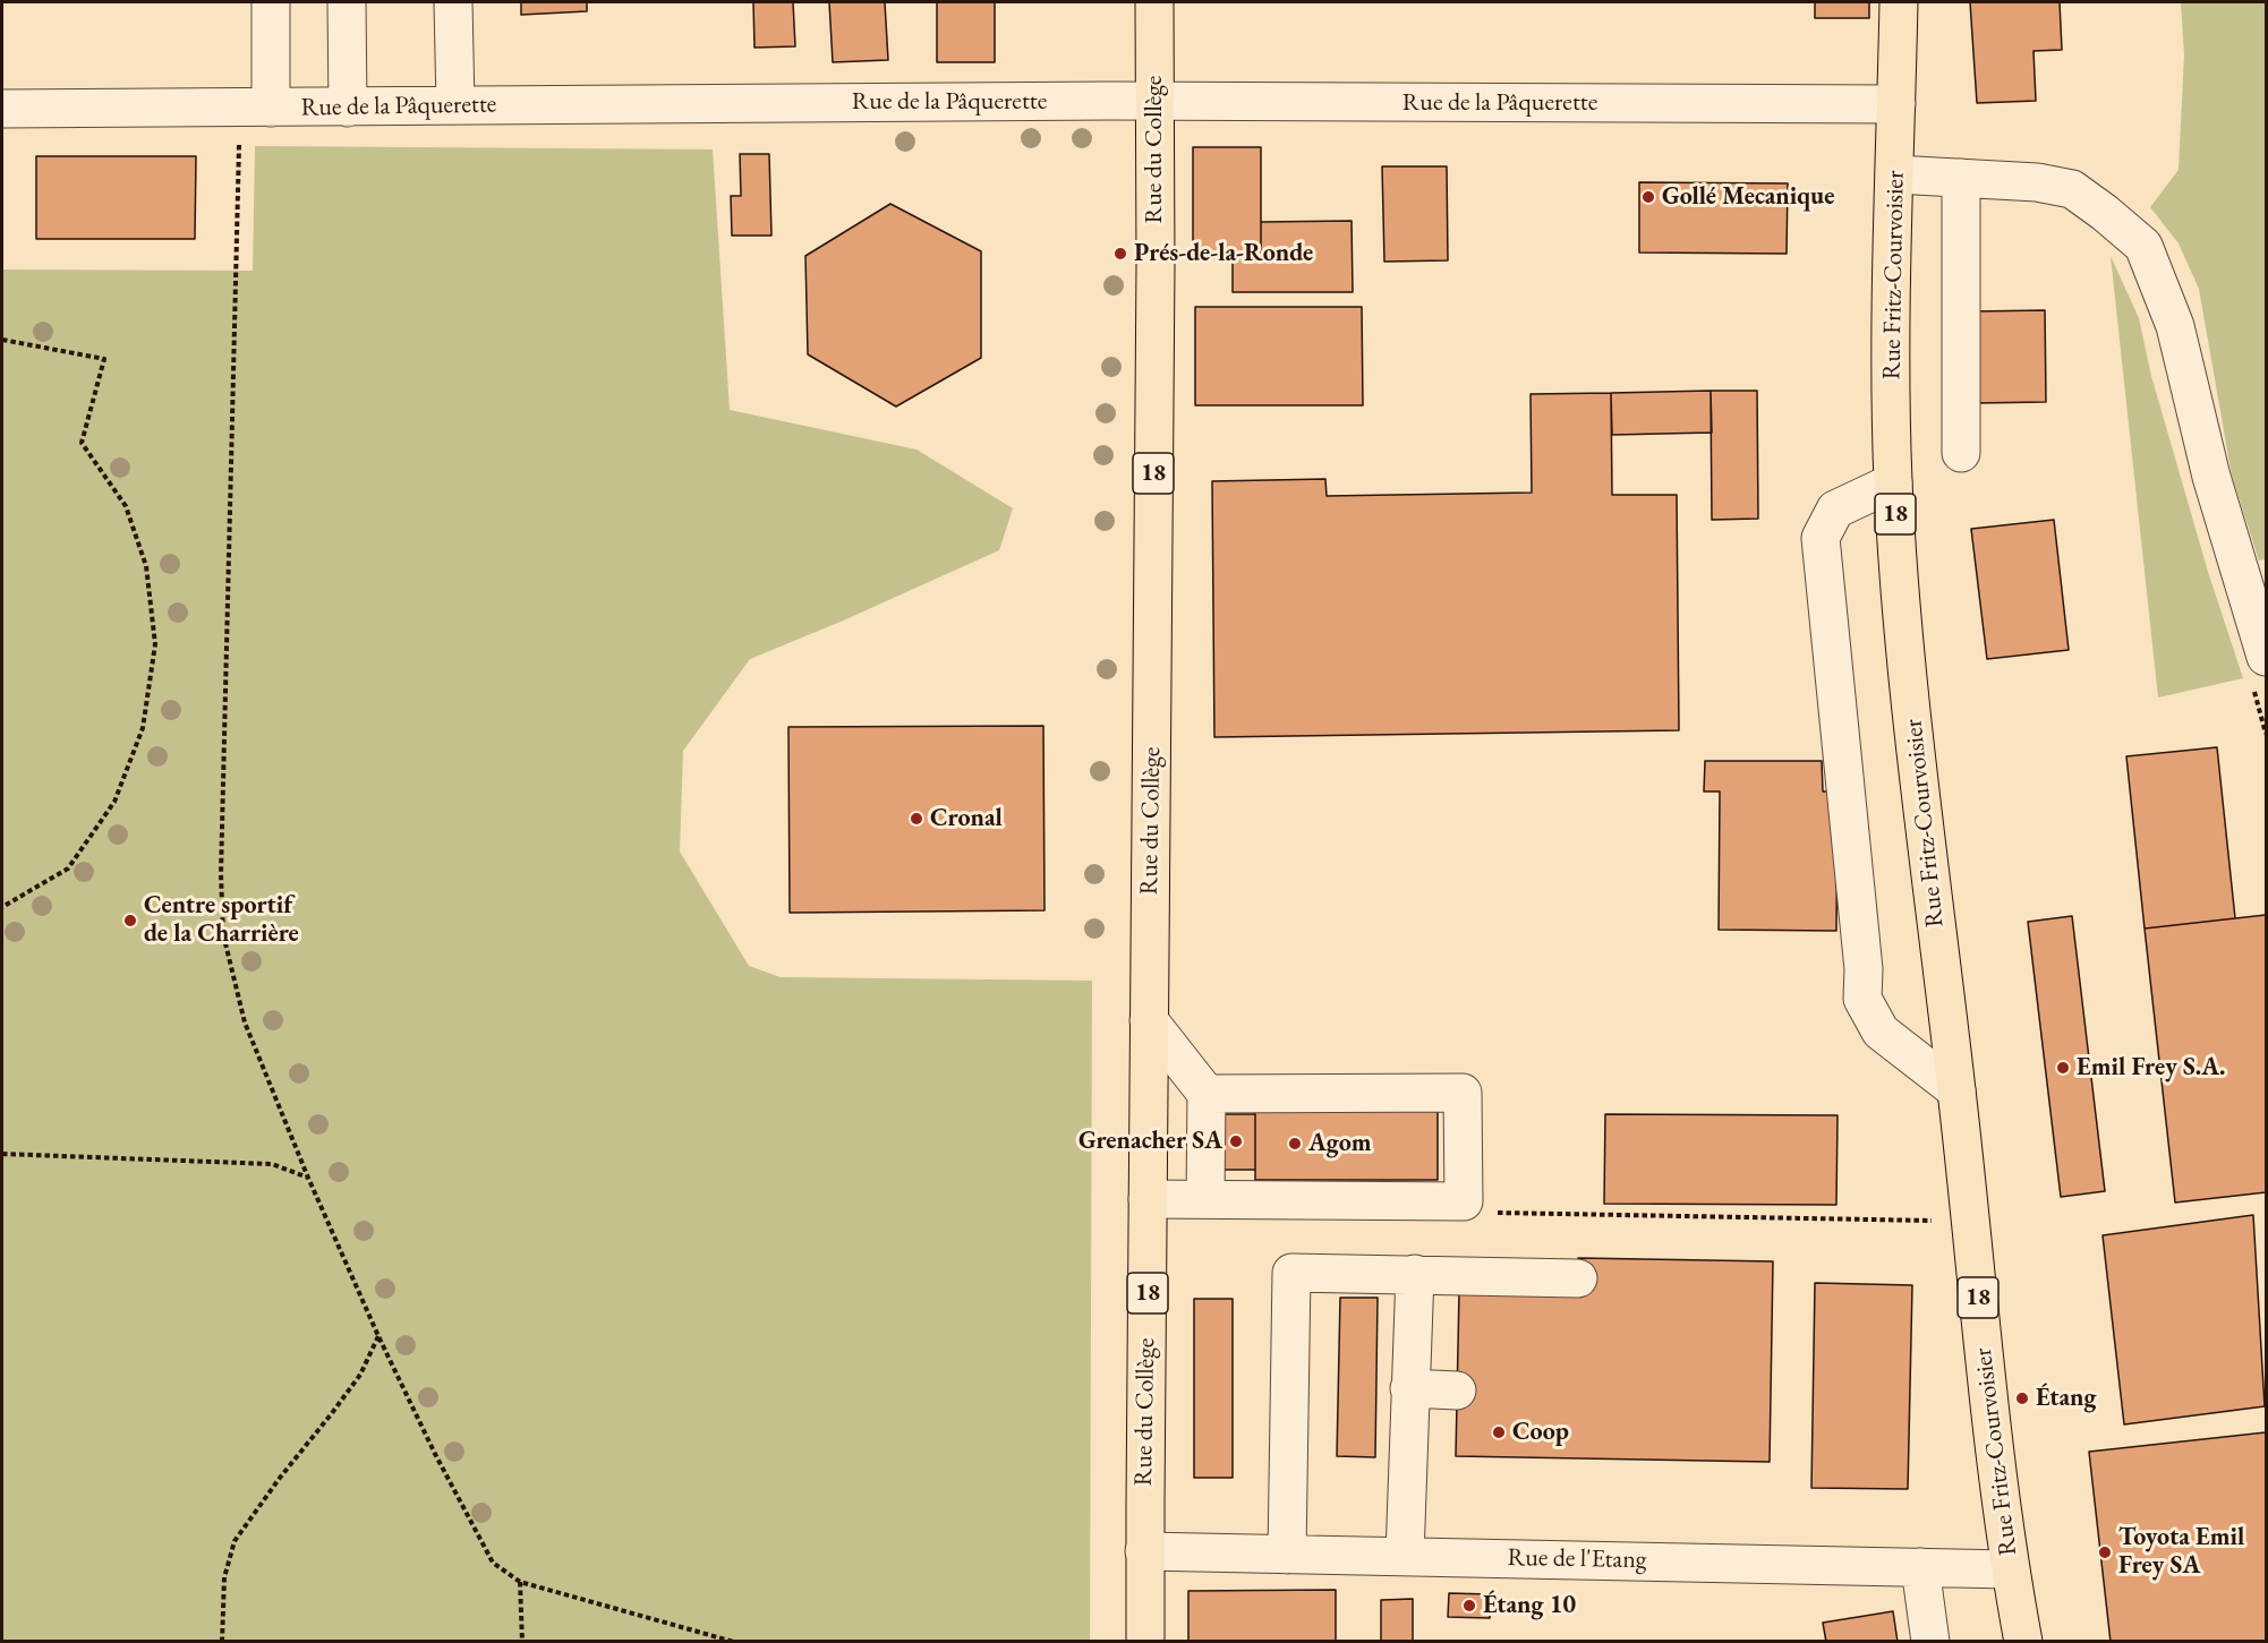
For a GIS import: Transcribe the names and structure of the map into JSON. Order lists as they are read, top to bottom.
{
  "streets": {
    "main road": ["Rue du Collège", "Rue Fritz-Courvoisier", "18"],
    "street": ["Rue de la Pâquerette", "Rue de l'Etang"]
  },
  "crossings": [
    ["Rue de la Pâquerette", "Rue du Collège"],
    ["Rue de la Pâquerette", "Rue Fritz-Courvoisier"],
    ["Rue du Collège", "Rue de l'Etang"],
    ["Rue Fritz-Courvoisier", "Rue de l'Etang"]
  ],
  "places": [
    "Gollé Mecanique",
    "Prés-de-la-Ronde",
    "Cronal",
    "Centre sportif de la Charrière",
    "Emil Frey S.A.",
    "Grenacher SA",
    "Agom",
    "Étang",
    "Coop",
    "Toyota Emil Frey SA",
    "Étang 10"
  ]
}
